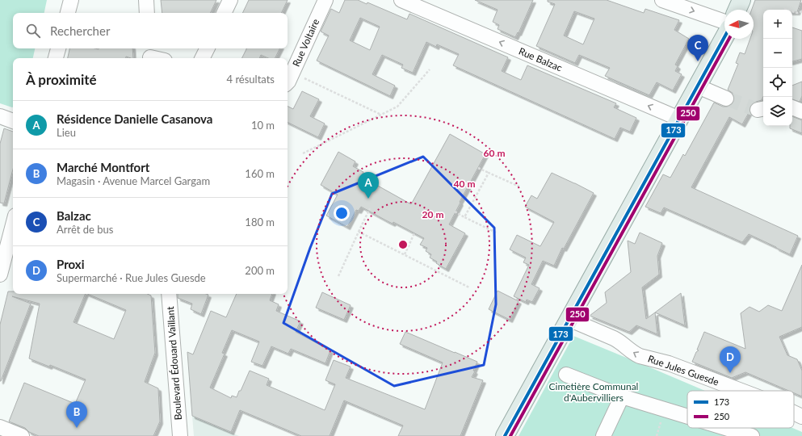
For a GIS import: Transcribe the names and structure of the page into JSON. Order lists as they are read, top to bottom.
{
  "streets": {
    "street": [
      "Rue Voltaire",
      "Rue Balzac",
      "Boulevard Édouard Vaillant",
      "Rue Jules Guesde"
    ]
  },
  "one_way": ["Rue Balzac"],
  "parks": ["Cimetière Communal d'Aubervilliers"],
  "lines": ["transit line 173", "transit line 250"],
  "legend": ["173", "250"],
  "north": "left",
  "page": {
    "map_buttons": ["+", "−"],
    "search": "Rechercher",
    "pins": [
      "C",
      "A",
      "D",
      "B"
    ],
    "heading": ["À proximité", "4 résultats"],
    "list": [
      {
        "mark": "A",
        "name": "Résidence Danielle Casanova",
        "note": "Lieu",
        "value": "10 m"
      },
      {
        "mark": "B",
        "name": "Marché Montfort",
        "note": "Magasin · Avenue Marcel Gargam",
        "value": "160 m"
      },
      {
        "mark": "C",
        "name": "Balzac",
        "note": "Arrêt de bus",
        "value": "180 m"
      },
      {
        "mark": "D",
        "name": "Proxi",
        "note": "Supermarché · Rue Jules Guesde",
        "value": "200 m"
      }
    ]
  },
  "rings": ["60 m", "40 m", "20 m"]
}
